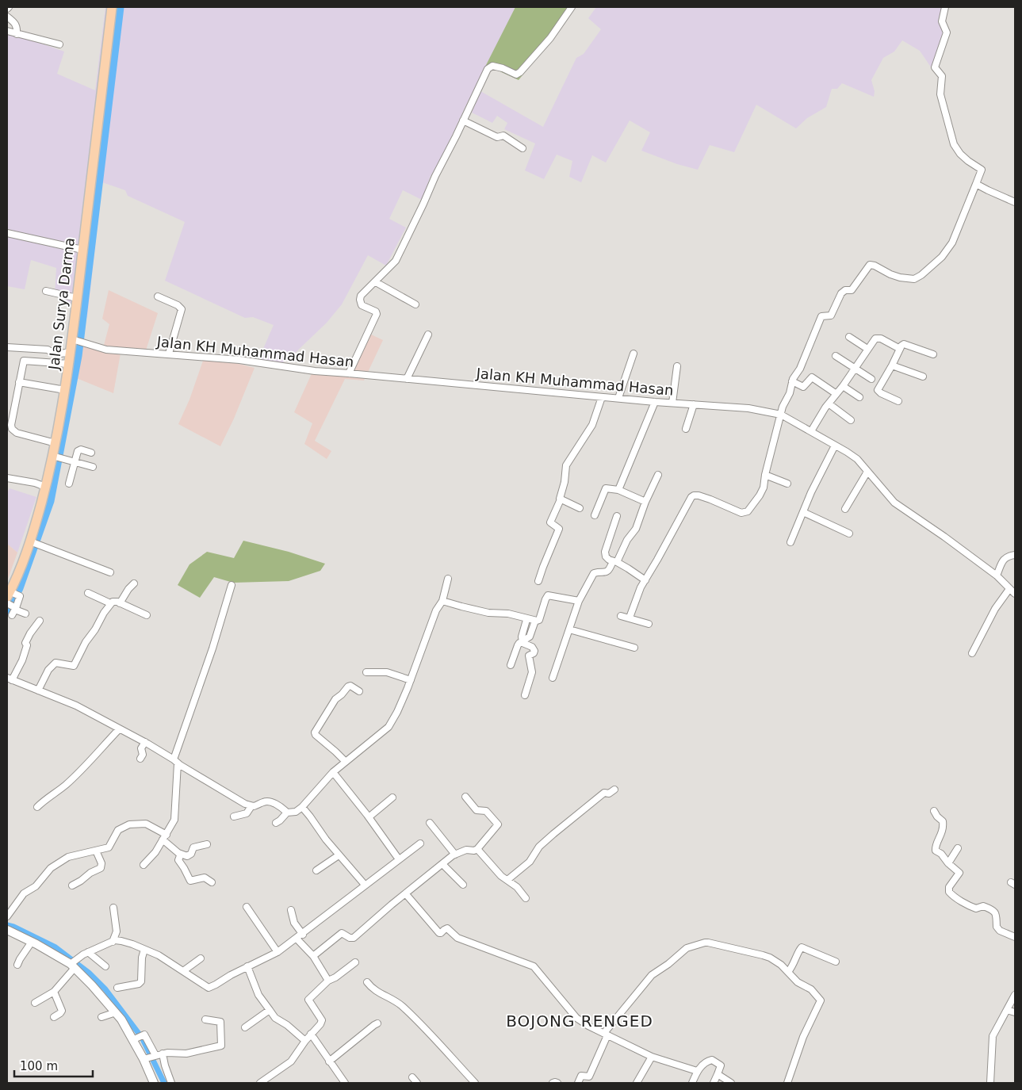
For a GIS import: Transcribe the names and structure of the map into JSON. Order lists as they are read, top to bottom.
{
  "streets": {
    "main road": ["Jalan Surya Darma"],
    "street": ["Jalan KH Muhammad Hasan"]
  },
  "crossings": [
    ["Jalan Surya Darma", "Jalan KH Muhammad Hasan"]
  ],
  "districts": ["BOJONG RENGED"],
  "scale_bar": "100 m"
}
